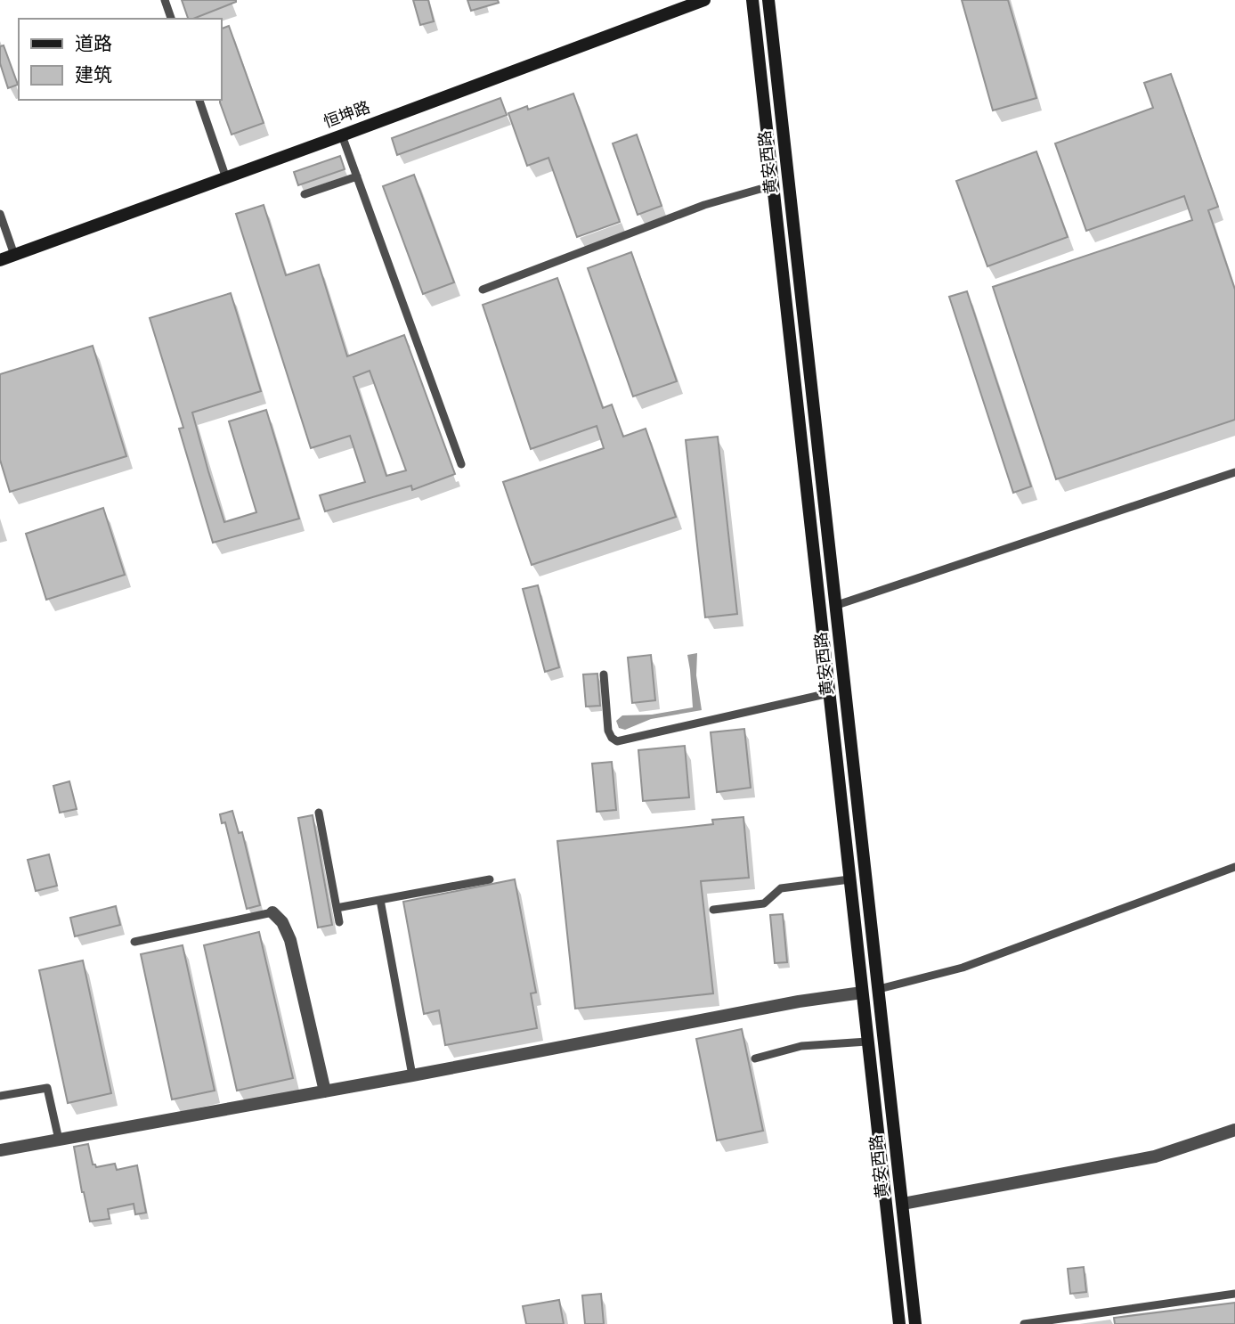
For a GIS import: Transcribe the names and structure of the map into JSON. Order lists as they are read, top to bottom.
{
  "streets": {
    "street": ["恒坤路", "黄安西路"]
  },
  "legend": ["道路", "建筑"]
}
